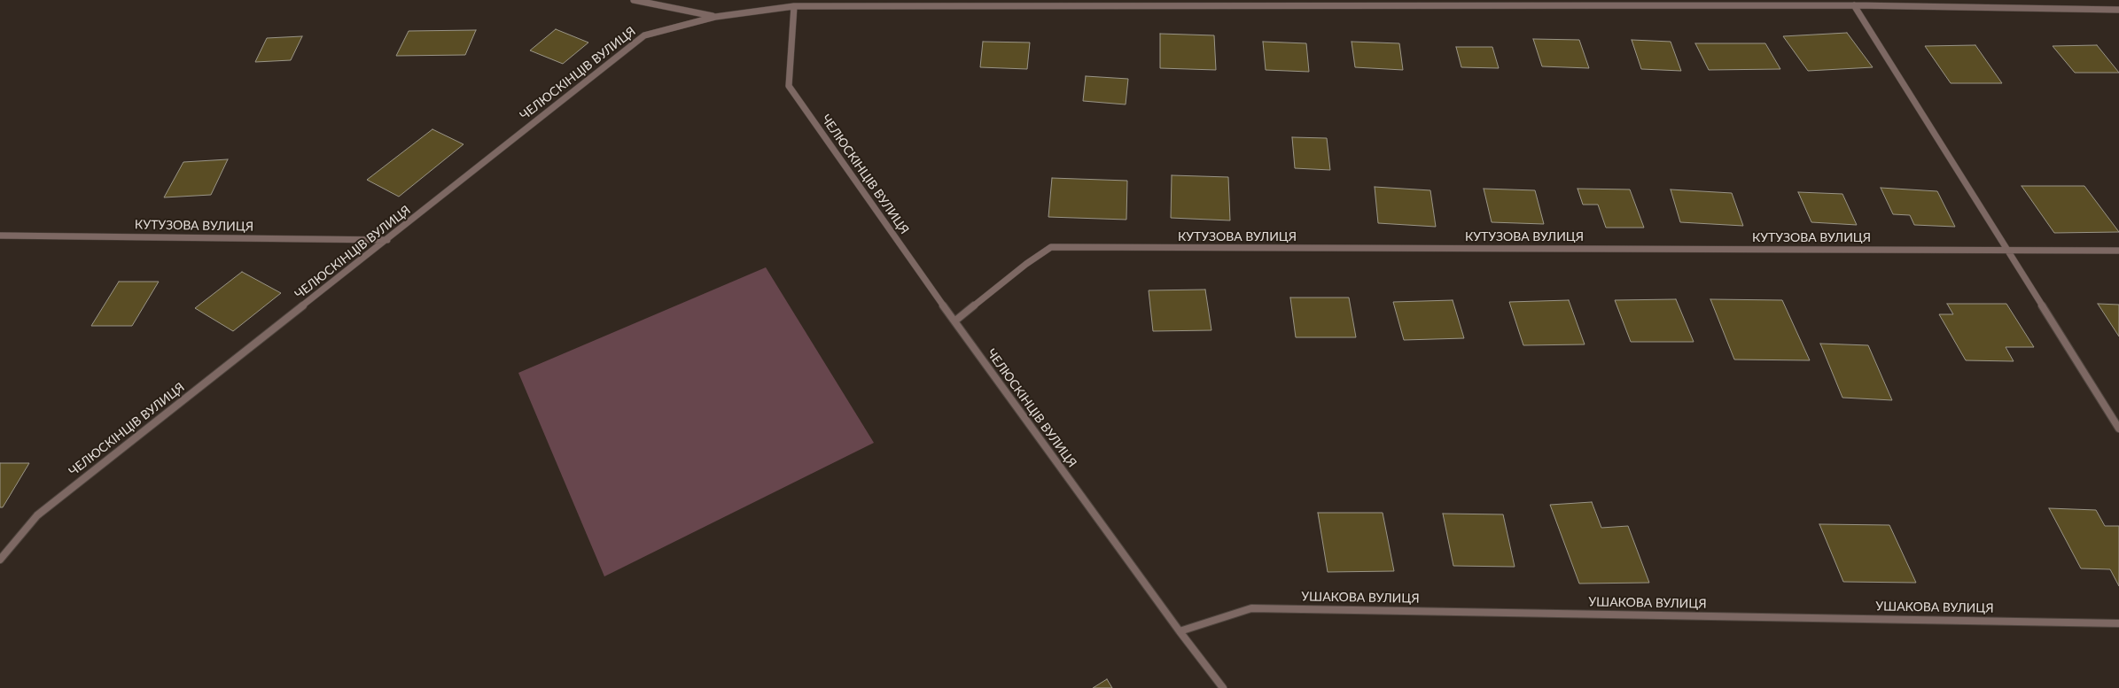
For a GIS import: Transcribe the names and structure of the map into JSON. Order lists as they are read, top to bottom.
{
  "streets": {
    "street": ["ЧЕЛЮСКІНЦІВ ВУЛИЦЯ", "КУТУЗОВА ВУЛИЦЯ", "УШАКОВА ВУЛИЦЯ"]
  },
  "crossings": [
    ["ЧЕЛЮСКІНЦІВ ВУЛИЦЯ", "КУТУЗОВА ВУЛИЦЯ"],
    ["ЧЕЛЮСКІНЦІВ ВУЛИЦЯ", "УШАКОВА ВУЛИЦЯ"]
  ]
}
